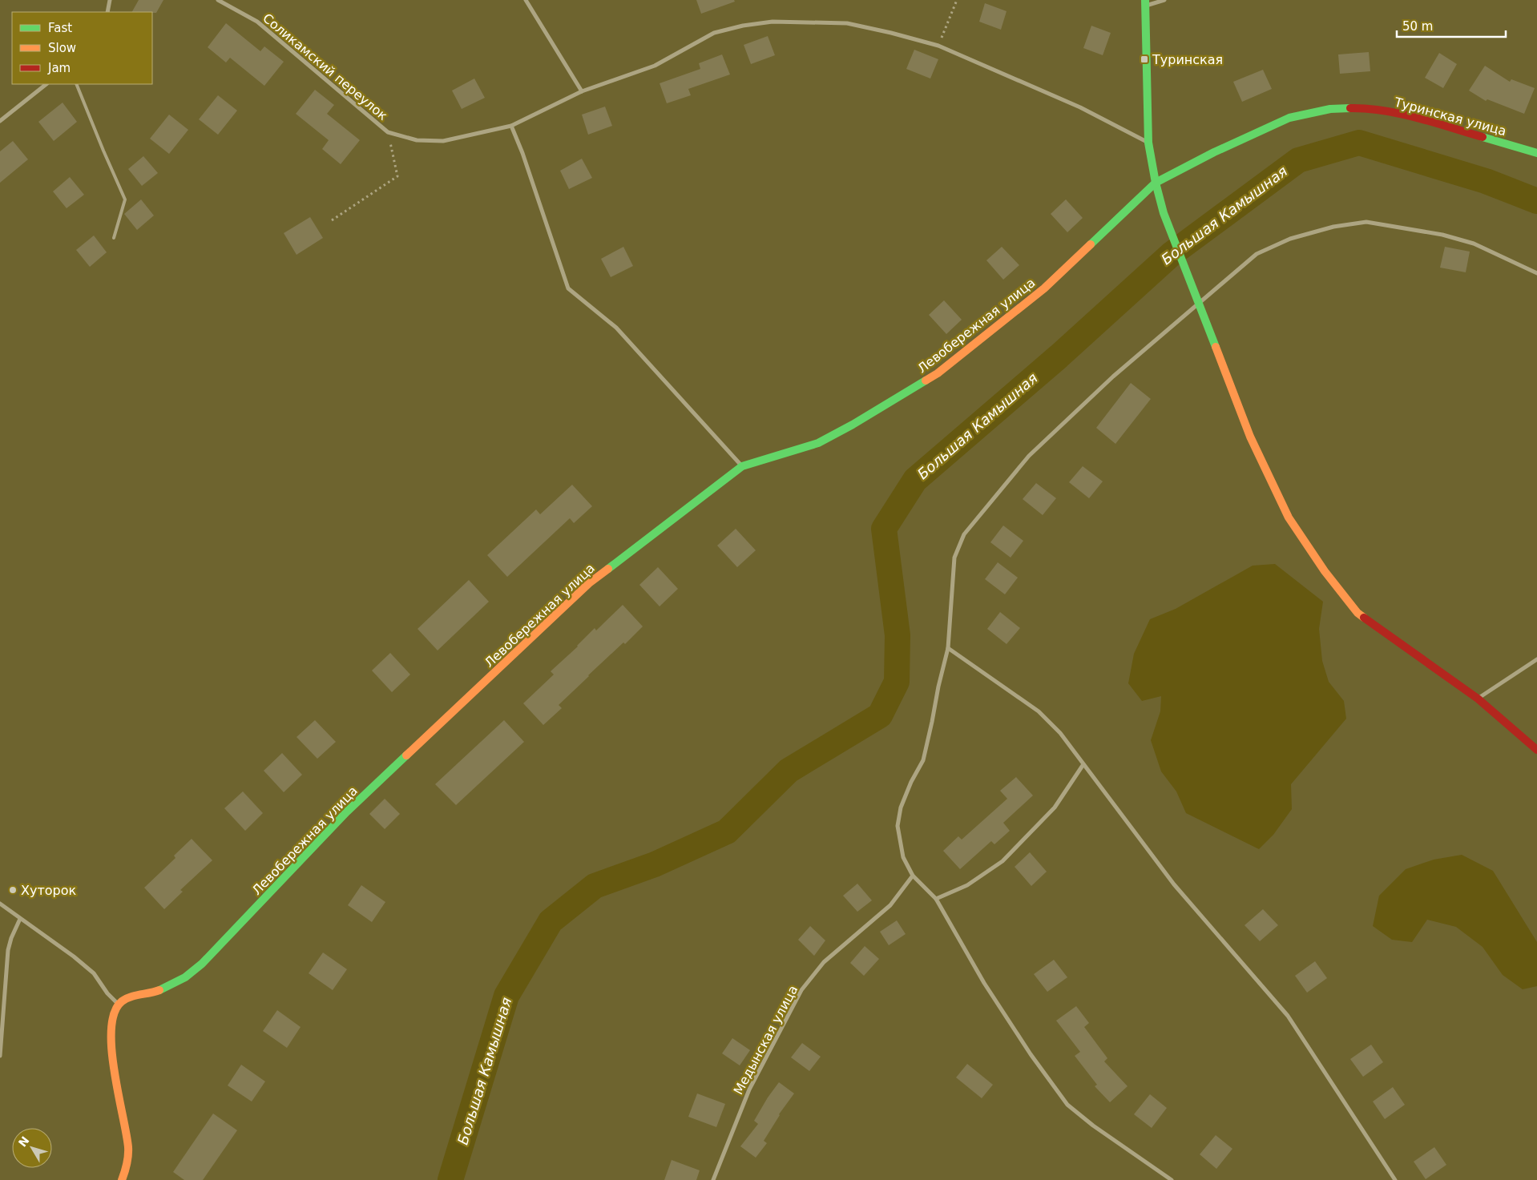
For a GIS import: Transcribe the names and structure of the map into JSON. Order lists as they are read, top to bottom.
{
  "streets": {
    "street": [
      "Соликамский переулок",
      "Туринская улица",
      "Левобережная улица",
      "Медынская улица"
    ]
  },
  "crossings": [
    ["Туринская улица", "Левобережная улица"]
  ],
  "water": ["Большая Камышная"],
  "places": {
    "transit": ["Туринская"],
    "other": ["Хуторок"]
  },
  "legend": ["Fast", "Slow", "Jam"],
  "scale_bar": "50 m",
  "north": "top left"
}
